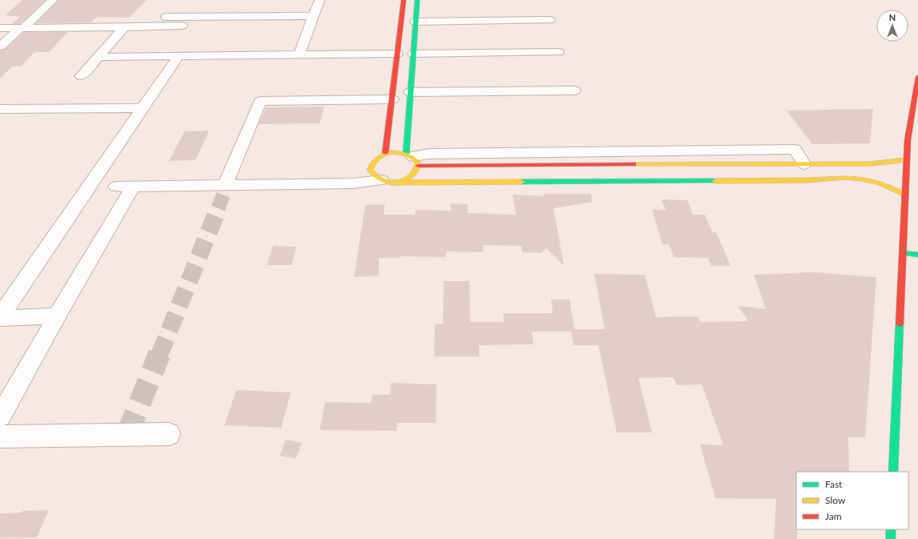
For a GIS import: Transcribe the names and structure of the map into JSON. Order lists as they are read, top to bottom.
{
  "legend": ["Fast", "Slow", "Jam"],
  "north": "top"
}
